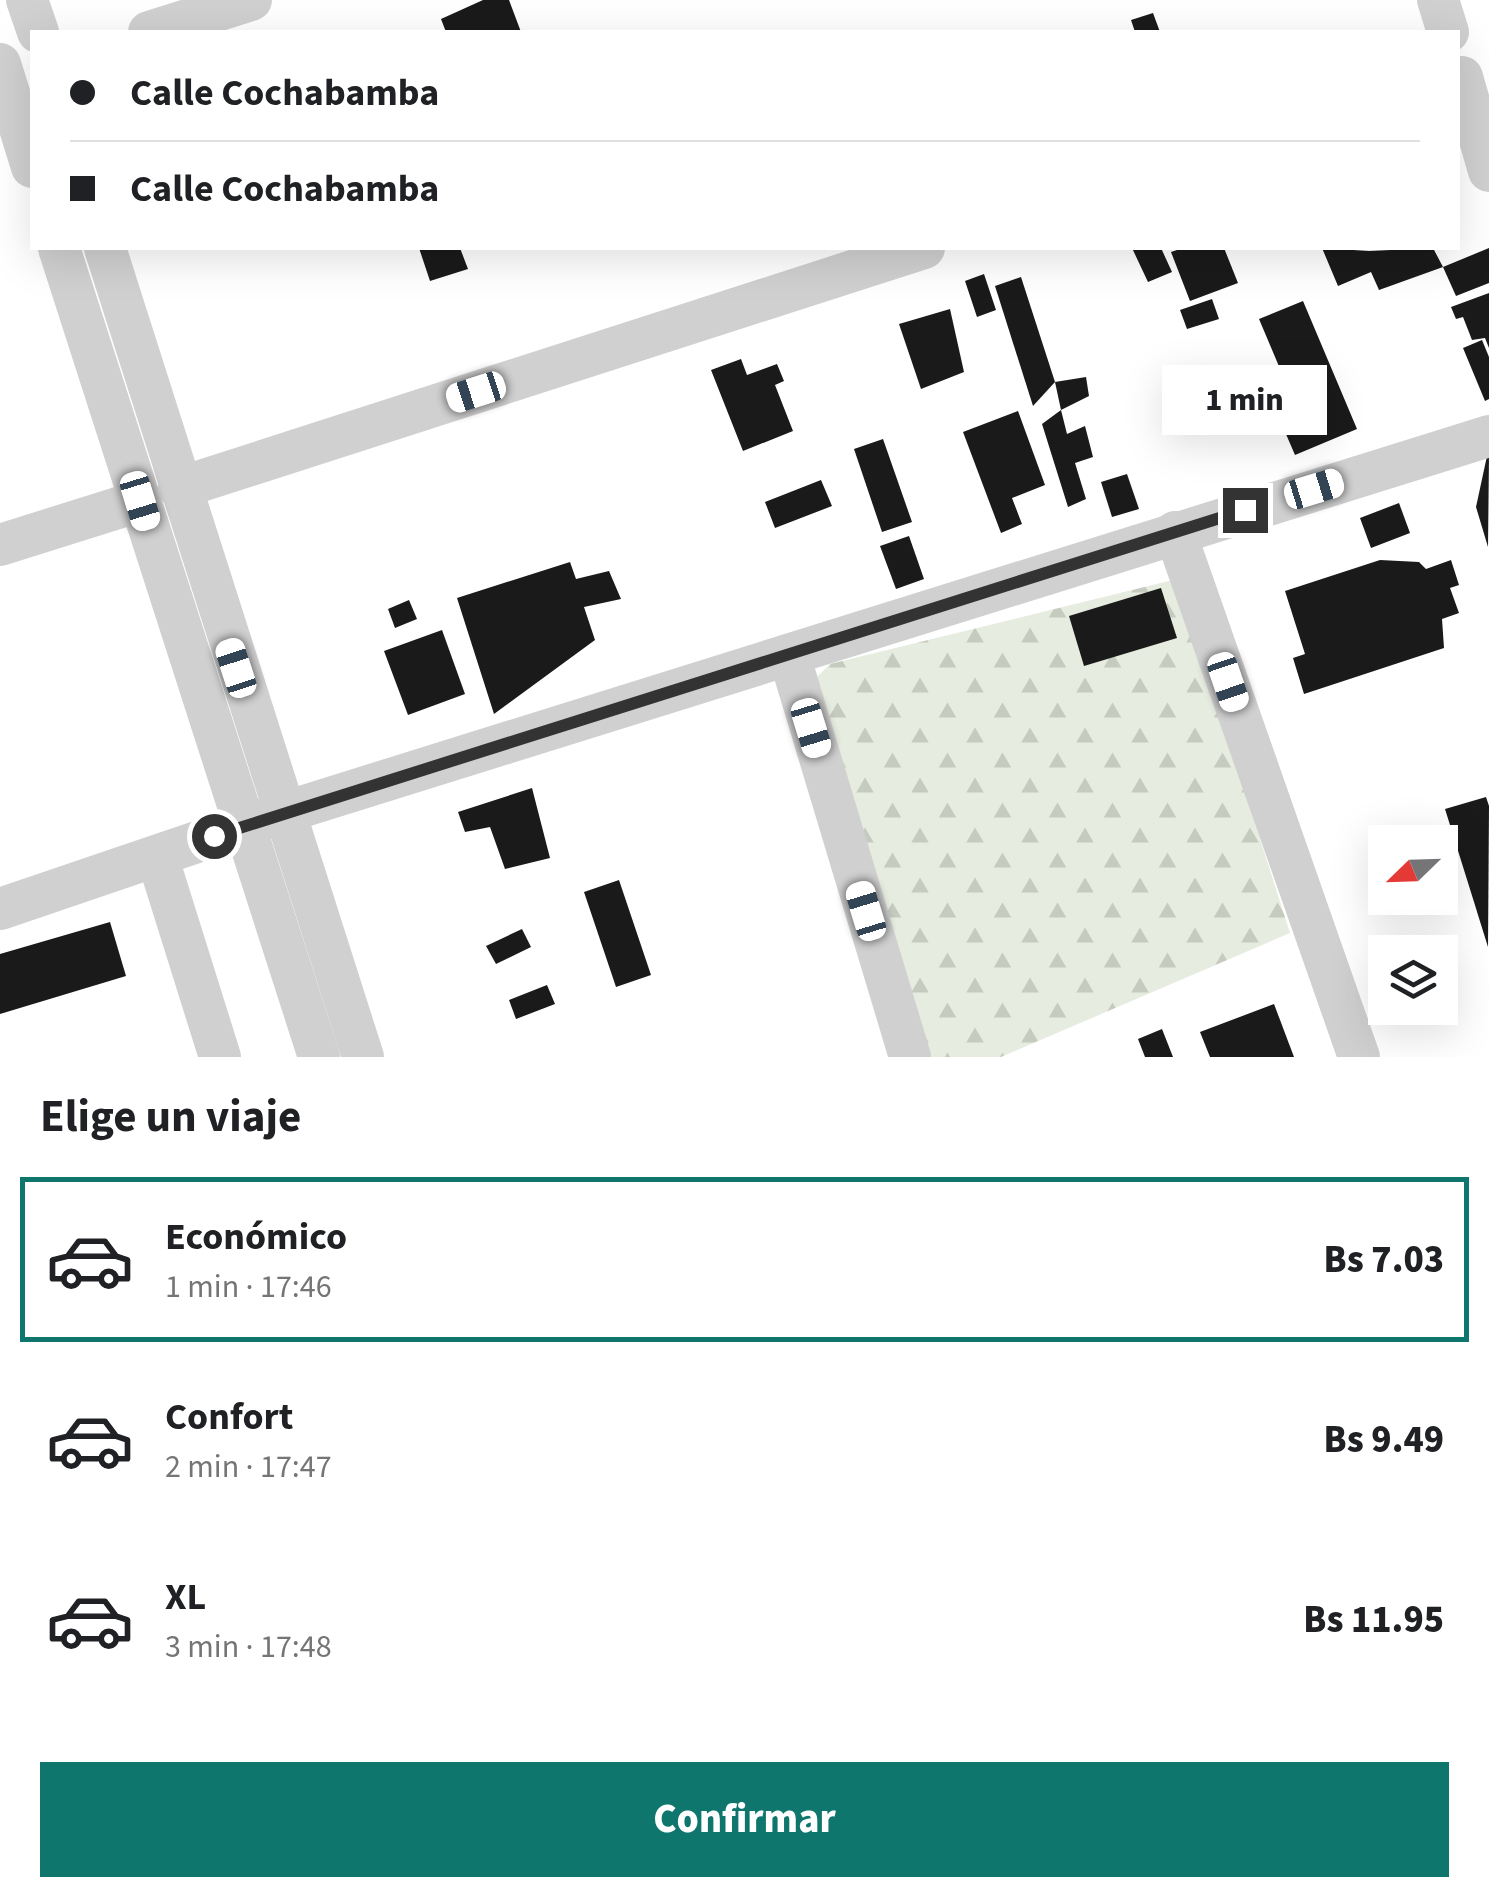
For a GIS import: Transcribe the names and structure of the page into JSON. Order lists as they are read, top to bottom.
{
  "north": "bottom left",
  "page": {
    "banner": ["Calle Cochabamba", "Calle Cochabamba"],
    "bubble": "1 min",
    "heading": "Elige un viaje",
    "list": [
      {
        "name": "Económico",
        "note": "1 min · 17:46",
        "value": "Bs 7.03"
      },
      {
        "name": "Confort",
        "note": "2 min · 17:47",
        "value": "Bs 9.49"
      },
      {
        "name": "XL",
        "note": "3 min · 17:48",
        "value": "Bs 11.95"
      }
    ],
    "buttons": "Confirmar"
  }
}
